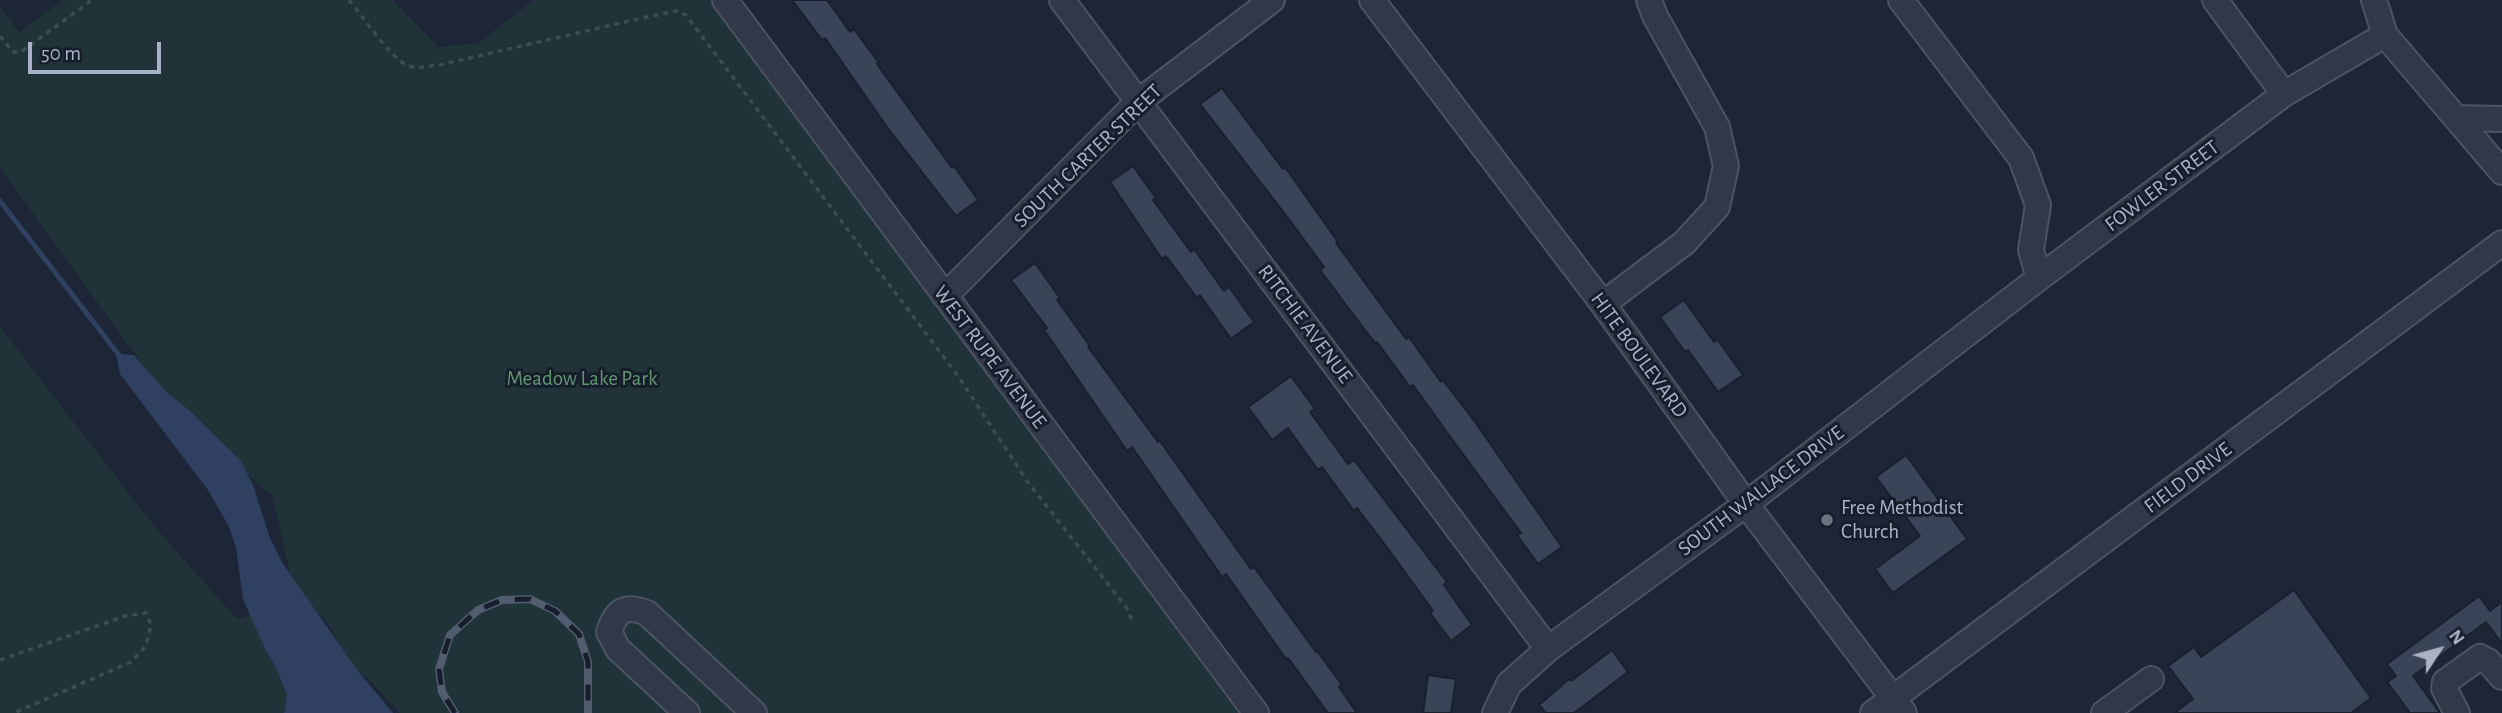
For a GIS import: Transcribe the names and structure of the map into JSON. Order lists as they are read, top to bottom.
{
  "streets": {
    "street": [
      "SOUTH CARTER STREET",
      "FOWLER STREET",
      "RITCHIE AVENUE",
      "HITE BOULEVARD",
      "WEST RUPE AVENUE",
      "FIELD DRIVE",
      "SOUTH WALLACE DRIVE"
    ]
  },
  "crossings": [
    ["SOUTH CARTER STREET", "RITCHIE AVENUE"],
    ["SOUTH CARTER STREET", "WEST RUPE AVENUE"],
    ["FOWLER STREET", "SOUTH WALLACE DRIVE"],
    ["RITCHIE AVENUE", "SOUTH WALLACE DRIVE"],
    ["HITE BOULEVARD", "FIELD DRIVE"],
    ["HITE BOULEVARD", "SOUTH WALLACE DRIVE"]
  ],
  "parks": ["Meadow Lake Park"],
  "places": ["Free Methodist Church"],
  "scale_bar": "50 m",
  "north": "top right"
}
